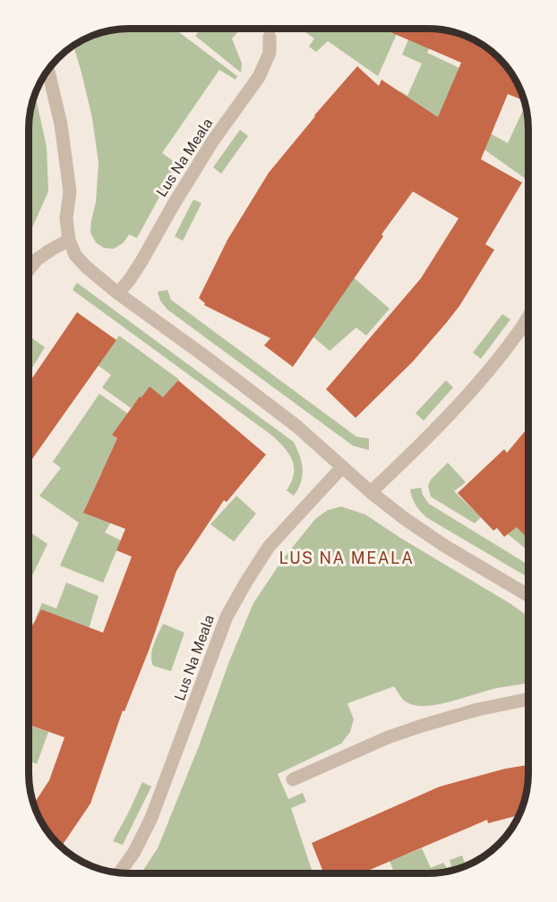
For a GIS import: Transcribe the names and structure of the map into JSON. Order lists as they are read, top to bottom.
{
  "streets": {
    "street": ["Lus Na Meala"]
  },
  "districts": ["LUS NA MEALA"]
}
